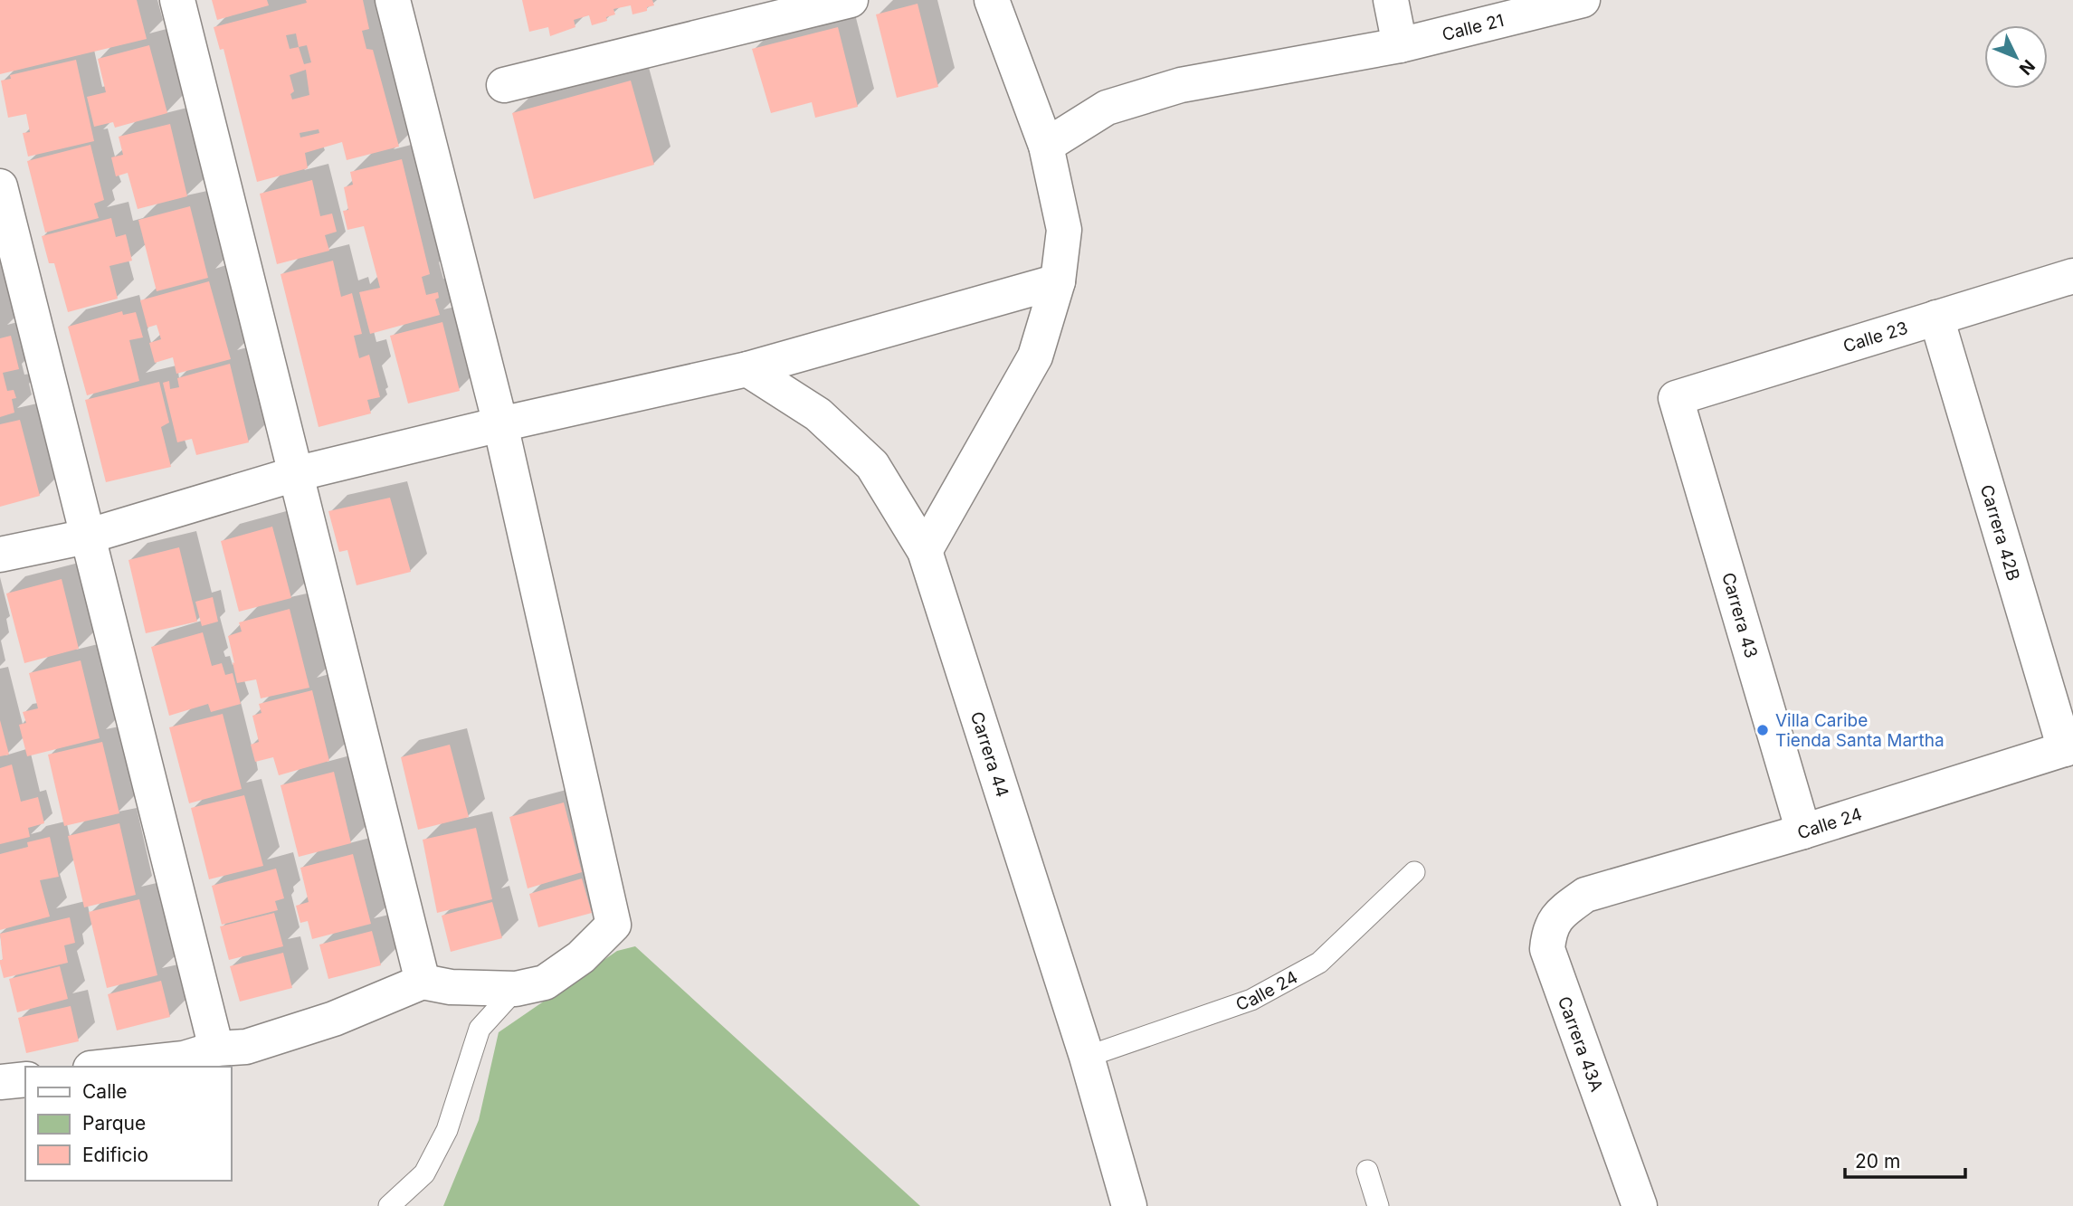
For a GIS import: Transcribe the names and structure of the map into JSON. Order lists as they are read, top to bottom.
{
  "streets": {
    "street": [
      "Calle 21",
      "Calle 23",
      "Carrera 42B",
      "Carrera 43",
      "Carrera 44",
      "Calle 24",
      "Carrera 43A"
    ]
  },
  "crossings": [
    ["Calle 23", "Carrera 42B"],
    ["Calle 23", "Carrera 43"],
    ["Carrera 42B", "Calle 24"],
    ["Carrera 43", "Calle 24"],
    ["Carrera 44", "Calle 24"],
    ["Calle 24", "Carrera 43A"]
  ],
  "places": ["Villa Caribe Tienda Santa Martha"],
  "legend": ["Calle", "Parque", "Edificio"],
  "scale_bar": "20 m",
  "north": "bottom right"
}
